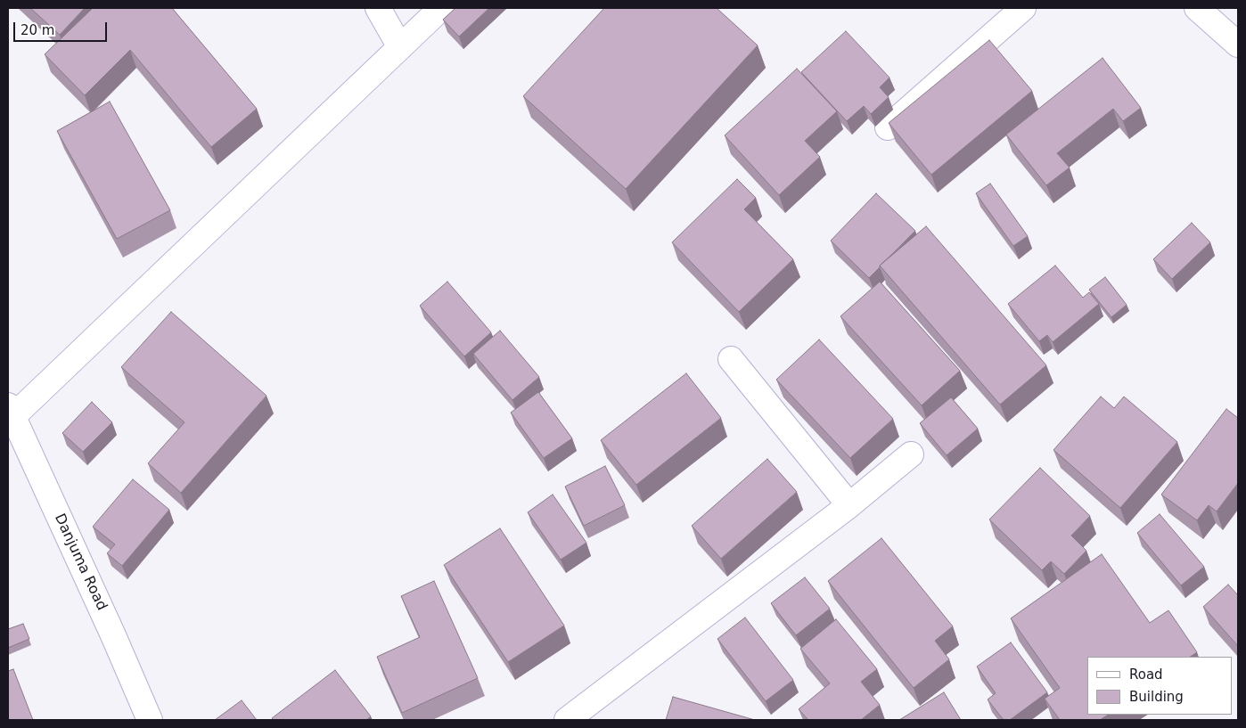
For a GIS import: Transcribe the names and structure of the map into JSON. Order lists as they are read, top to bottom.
{
  "streets": {
    "street": ["Danjuma Road"]
  },
  "legend": ["Road", "Building"],
  "scale_bar": "20 m"
}
